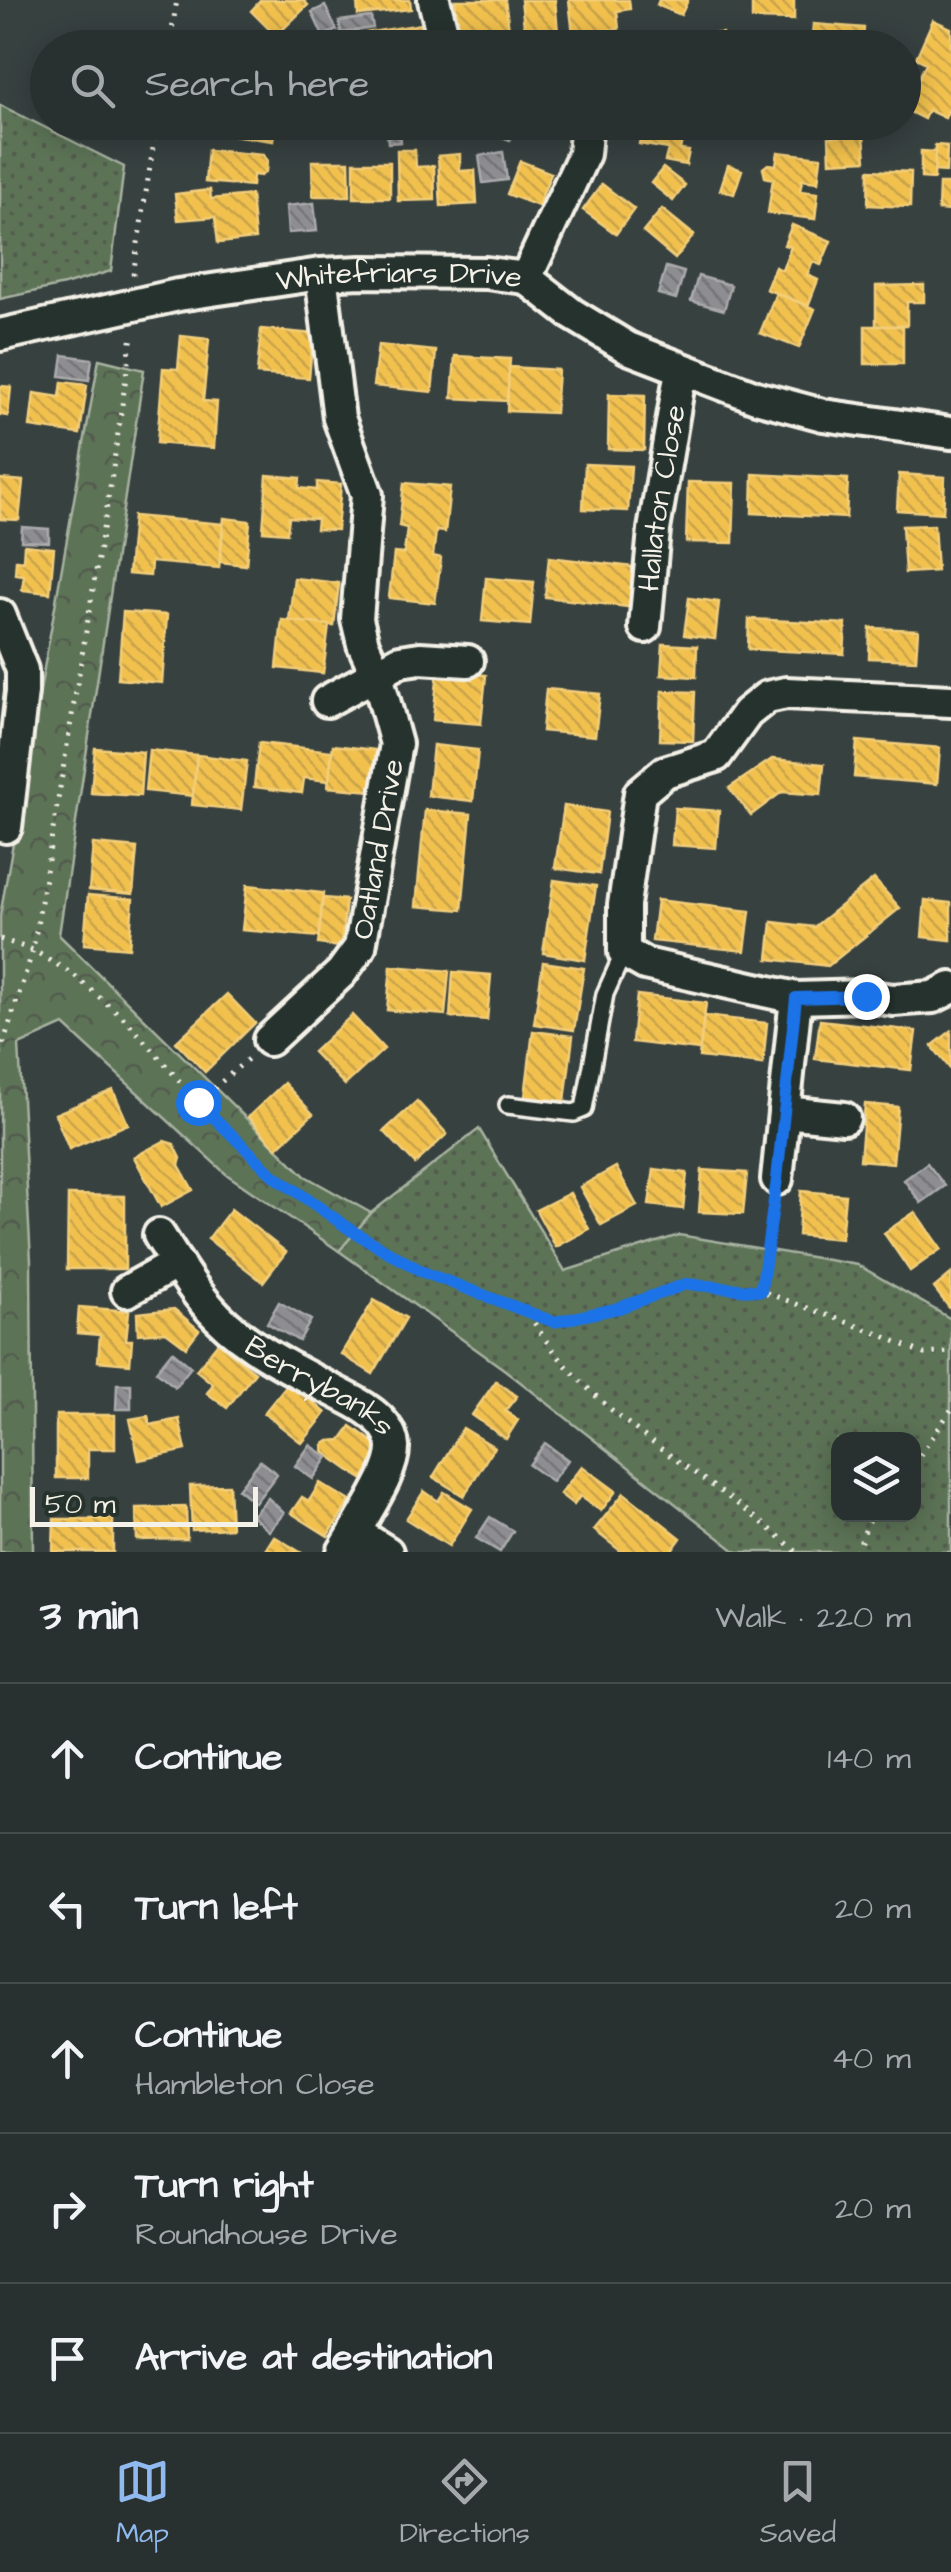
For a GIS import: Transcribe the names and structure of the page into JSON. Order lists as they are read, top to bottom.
{
  "streets": {
    "street": [
      "Whitefriars Drive",
      "Hallaton Close",
      "Oatland Drive",
      "Berrybanks"
    ]
  },
  "crossings": [
    ["Whitefriars Drive", "Hallaton Close"],
    ["Whitefriars Drive", "Oatland Drive"]
  ],
  "scale_bar": "50 m",
  "page": {
    "search": "Search here",
    "scale": "50 m",
    "heading": ["3 min", "Walk · 220 m"],
    "list": [
      ["Continue", "140 m"],
      ["Turn left", "20 m"],
      ["Continue", "Hambleton Close", "40 m"],
      ["Turn right", "Roundhouse Drive", "20 m"],
      "Arrive at destination"
    ],
    "nav": ["Map", "Directions", "Saved"]
  }
}
